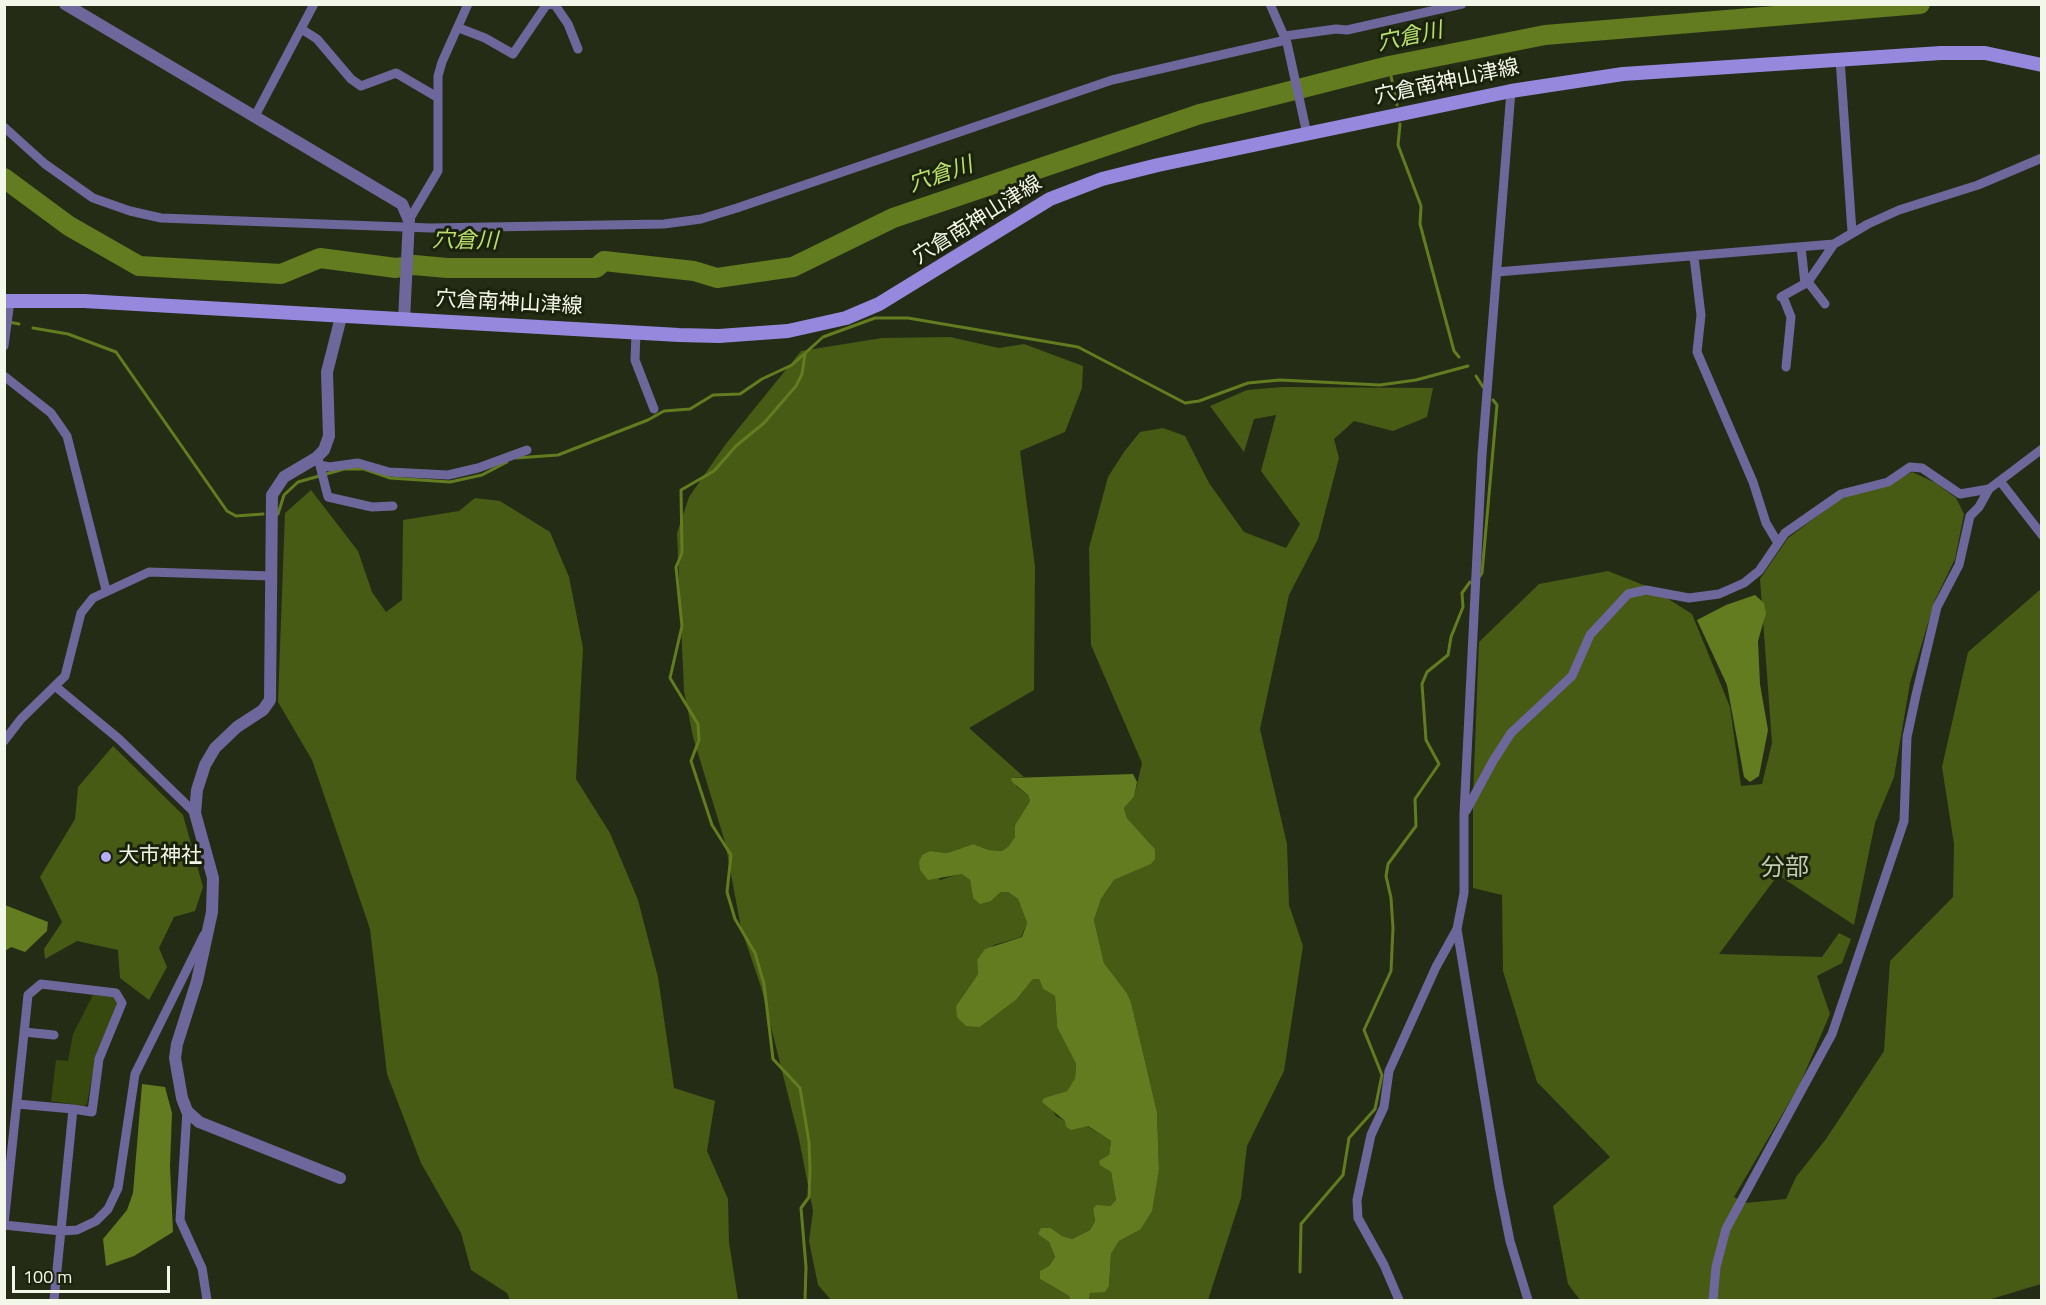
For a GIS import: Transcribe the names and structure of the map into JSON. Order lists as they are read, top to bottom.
{
  "streets": {
    "main road": ["穴倉南神山津線"]
  },
  "districts": ["分部"],
  "water": ["穴倉川"],
  "places": ["大市神社"],
  "scale_bar": "100 m"
}
